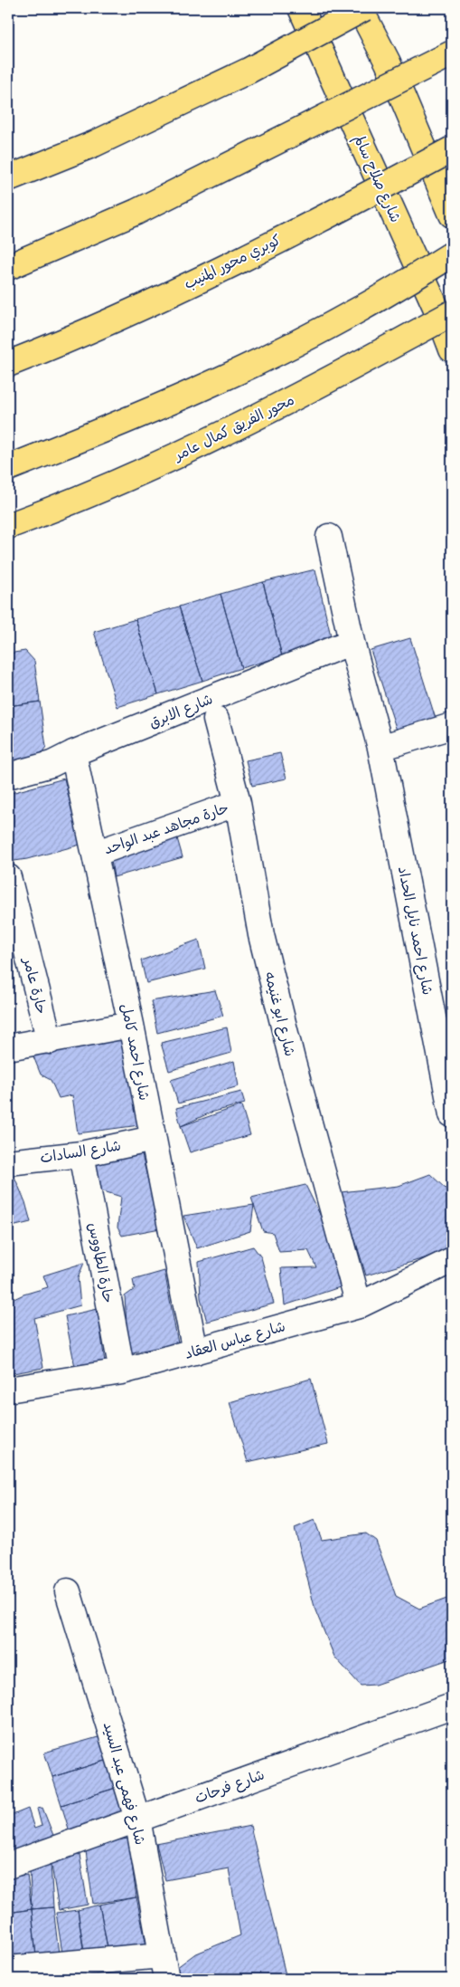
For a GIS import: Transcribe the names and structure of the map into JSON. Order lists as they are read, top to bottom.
{
  "streets": {
    "highway": ["شارع صلاح سالم", "كوبري محور المنيب", "محور الفريق كمال عامر"],
    "street": [
      "شارع الابرق",
      "حارة مجاهد عبد الواحد",
      "شارع احمد نايل الحداد",
      "حارة عامر",
      "شارع ابو غنيمه",
      "شارع احمد كامل",
      "شارع السادات",
      "حارة الطاووس",
      "شارع عباس العقاد",
      "شارع فهمى عبد السيد",
      "شارع فرحات"
    ]
  },
  "crossings": [
    ["شارع الابرق", "شارع احمد نايل الحداد"],
    ["شارع الابرق", "شارع احمد كامل"],
    ["حارة مجاهد عبد الواحد", "شارع ابو غنيمه"],
    ["حارة مجاهد عبد الواحد", "شارع احمد كامل"],
    ["شارع ابو غنيمه", "شارع عباس العقاد"],
    ["شارع احمد كامل", "شارع السادات"],
    ["شارع احمد كامل", "شارع عباس العقاد"],
    ["شارع السادات", "حارة الطاووس"],
    ["حارة الطاووس", "شارع عباس العقاد"],
    ["شارع فهمى عبد السيد", "شارع فرحات"]
  ]
}
